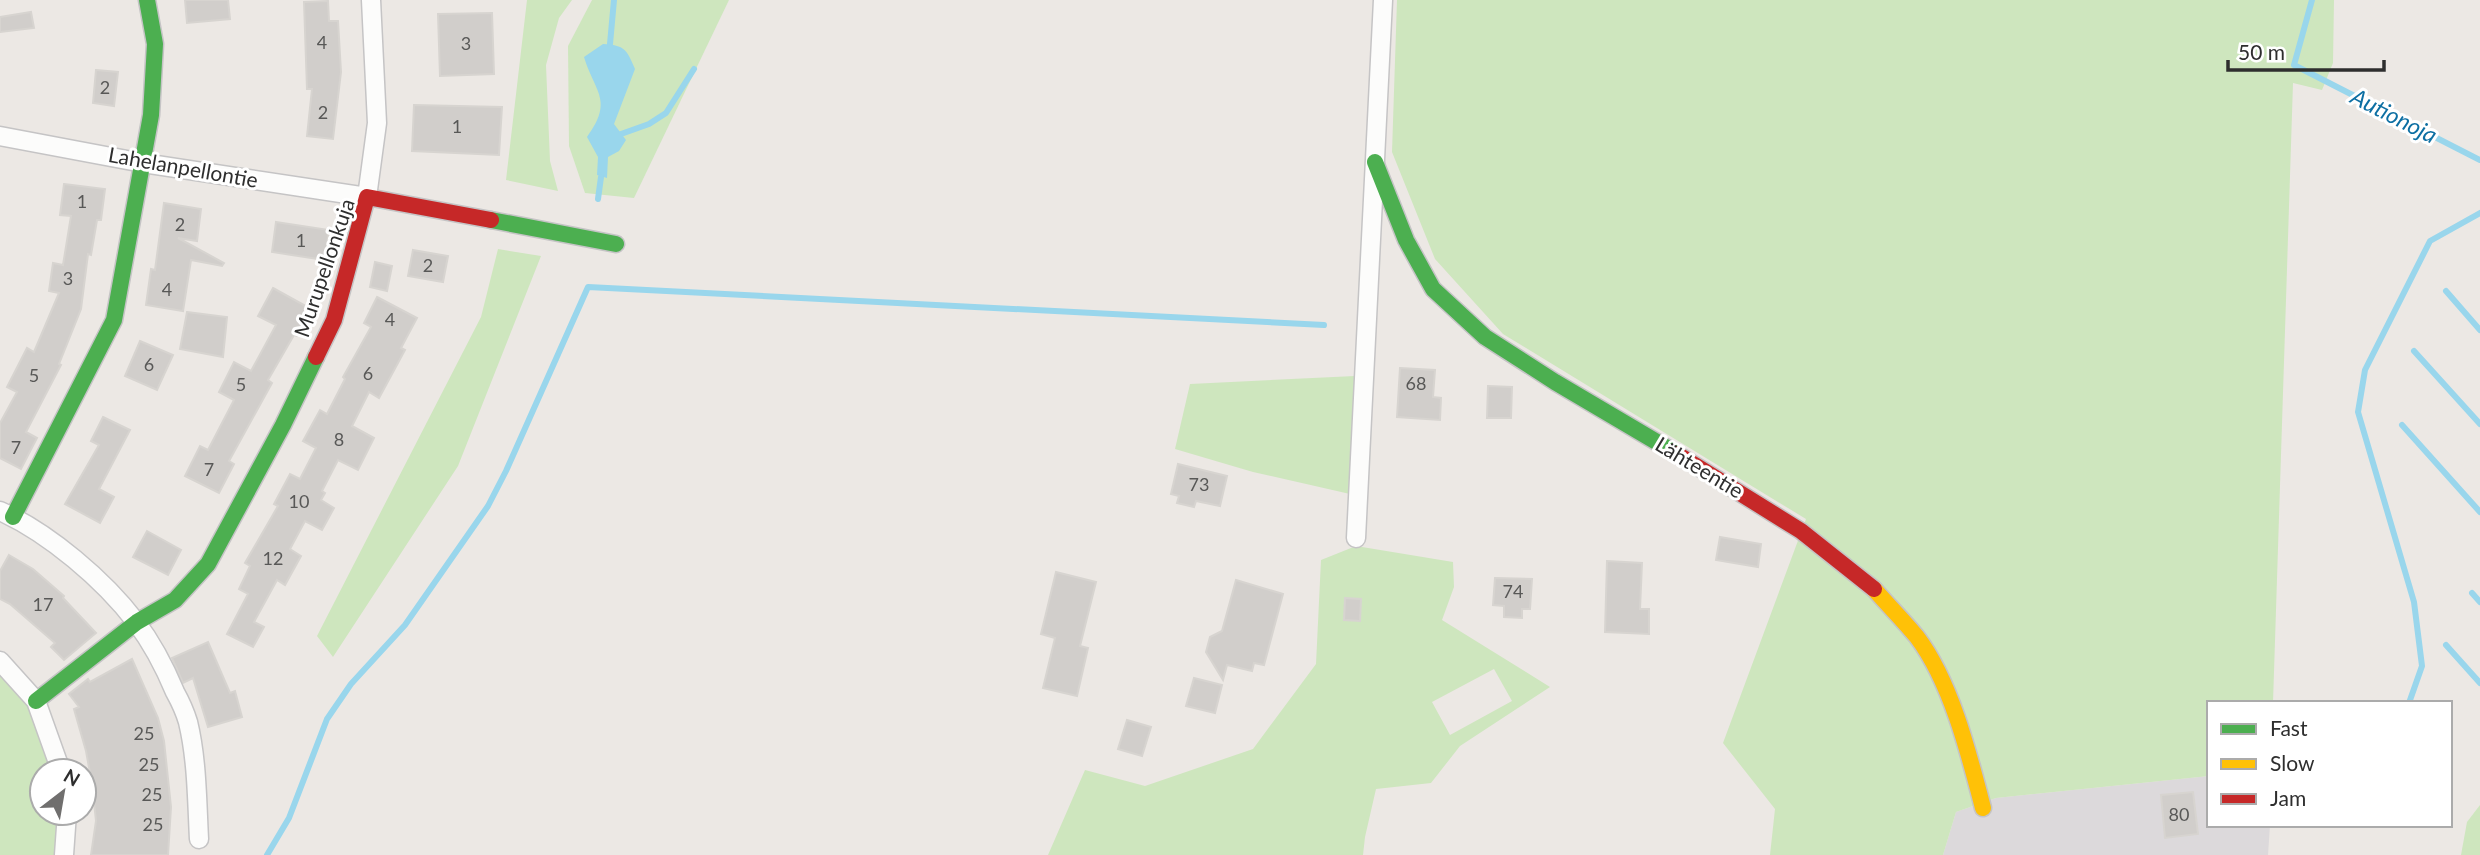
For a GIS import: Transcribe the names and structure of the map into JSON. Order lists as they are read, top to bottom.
{
  "streets": {
    "street": ["Lahelanpellontie", "Murupellonkuja", "Lähteentie"]
  },
  "crossings": [
    ["Lahelanpellontie", "Murupellonkuja"]
  ],
  "water": ["Autionoja"],
  "house_numbers": [
    "4",
    "3",
    "2",
    "2",
    "1",
    "1",
    "2",
    "1",
    "2",
    "3",
    "4",
    "4",
    "6",
    "6",
    "5",
    "68",
    "5",
    "8",
    "7",
    "7",
    "73",
    "10",
    "12",
    "74",
    "17",
    "25",
    "25",
    "25",
    "80",
    "25"
  ],
  "legend": ["Fast", "Slow", "Jam"],
  "scale_bar": "50 m",
  "north": "top right"
}
